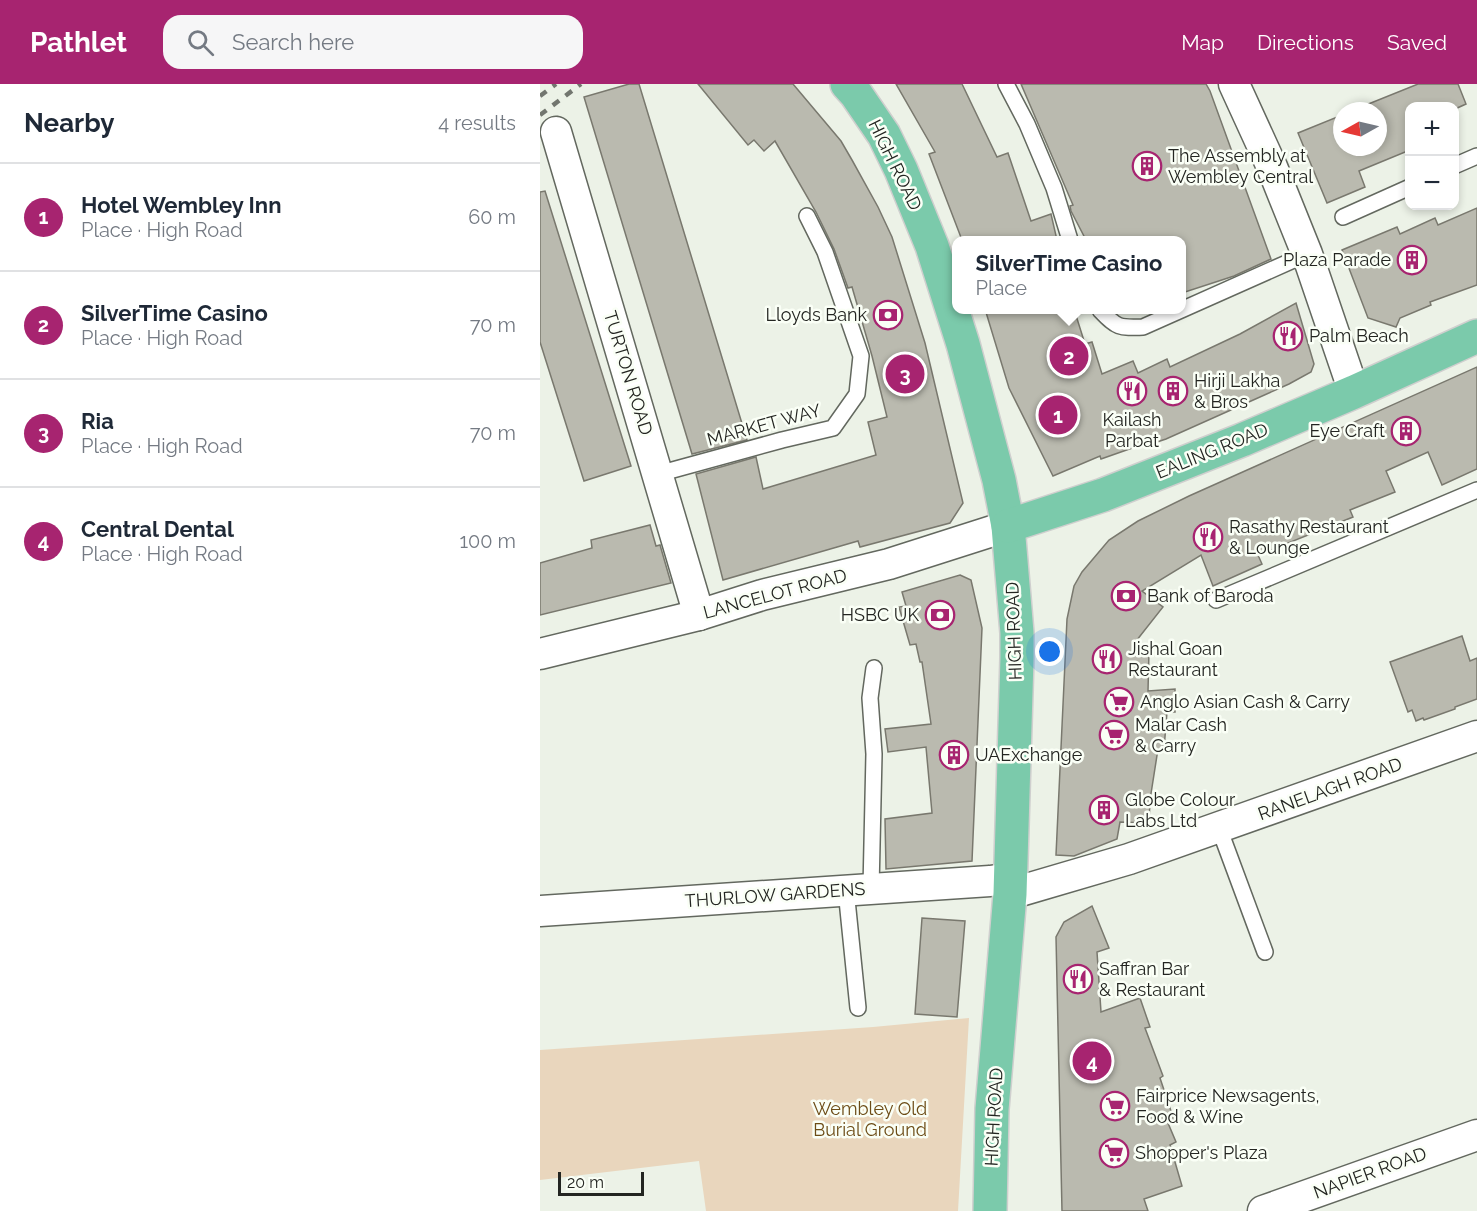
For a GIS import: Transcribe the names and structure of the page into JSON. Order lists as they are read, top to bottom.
{
  "streets": {
    "main road": ["HIGH ROAD", "EALING ROAD"],
    "street": [
      "TURTON ROAD",
      "LANCELOT ROAD",
      "RANELAGH ROAD",
      "THURLOW GARDENS",
      "NAPIER ROAD"
    ],
    "lane": ["MARKET WAY"]
  },
  "crossings": [
    ["HIGH ROAD", "EALING ROAD"],
    ["HIGH ROAD", "LANCELOT ROAD"],
    ["HIGH ROAD", "RANELAGH ROAD"],
    ["HIGH ROAD", "THURLOW GARDENS"],
    ["TURTON ROAD", "MARKET WAY"],
    ["TURTON ROAD", "LANCELOT ROAD"],
    ["EALING ROAD", "LANCELOT ROAD"],
    ["RANELAGH ROAD", "THURLOW GARDENS"]
  ],
  "parks": ["Wembley Old Burial Ground"],
  "places": {
    "building": [
      "The Assembly at Wembley Central",
      "Plaza Parade",
      "Hirji Lakha & Bros",
      "Eye Craft",
      "UAExchange",
      "Globe Colour Labs Ltd"
    ],
    "bank": ["Lloyds Bank", "Bank of Baroda", "HSBC UK"],
    "restaurant": [
      "Palm Beach",
      "Kailash Parbat",
      "Rasathy Restaurant & Lounge",
      "Jishal Goan Restaurant",
      "Saffran Bar & Restaurant"
    ],
    "supermarket": [
      "Anglo Asian Cash & Carry",
      "Malar Cash & Carry",
      "Fairprice Newsagents, Food & Wine",
      "Shopper's Plaza"
    ]
  },
  "scale_bar": "20 m",
  "north": "left",
  "page": {
    "header": "Pathlet",
    "search": "Search here",
    "nav": ["Map", "Directions", "Saved"],
    "heading": ["Nearby", "4 results"],
    "map_buttons": ["+", "−"],
    "list": [
      {
        "mark": "1",
        "name": "Hotel Wembley Inn",
        "note": "Place · High Road",
        "value": "60 m"
      },
      {
        "mark": "2",
        "name": "SilverTime Casino",
        "note": "Place · High Road",
        "value": "70 m"
      },
      {
        "mark": "3",
        "name": "Ria",
        "note": "Place · High Road",
        "value": "70 m"
      },
      {
        "mark": "4",
        "name": "Central Dental",
        "note": "Place · High Road",
        "value": "100 m"
      }
    ],
    "popup": ["SilverTime Casino", "Place"],
    "pins": [
      "2",
      "3",
      "1",
      "4"
    ],
    "scale": "20 m"
  }
}
